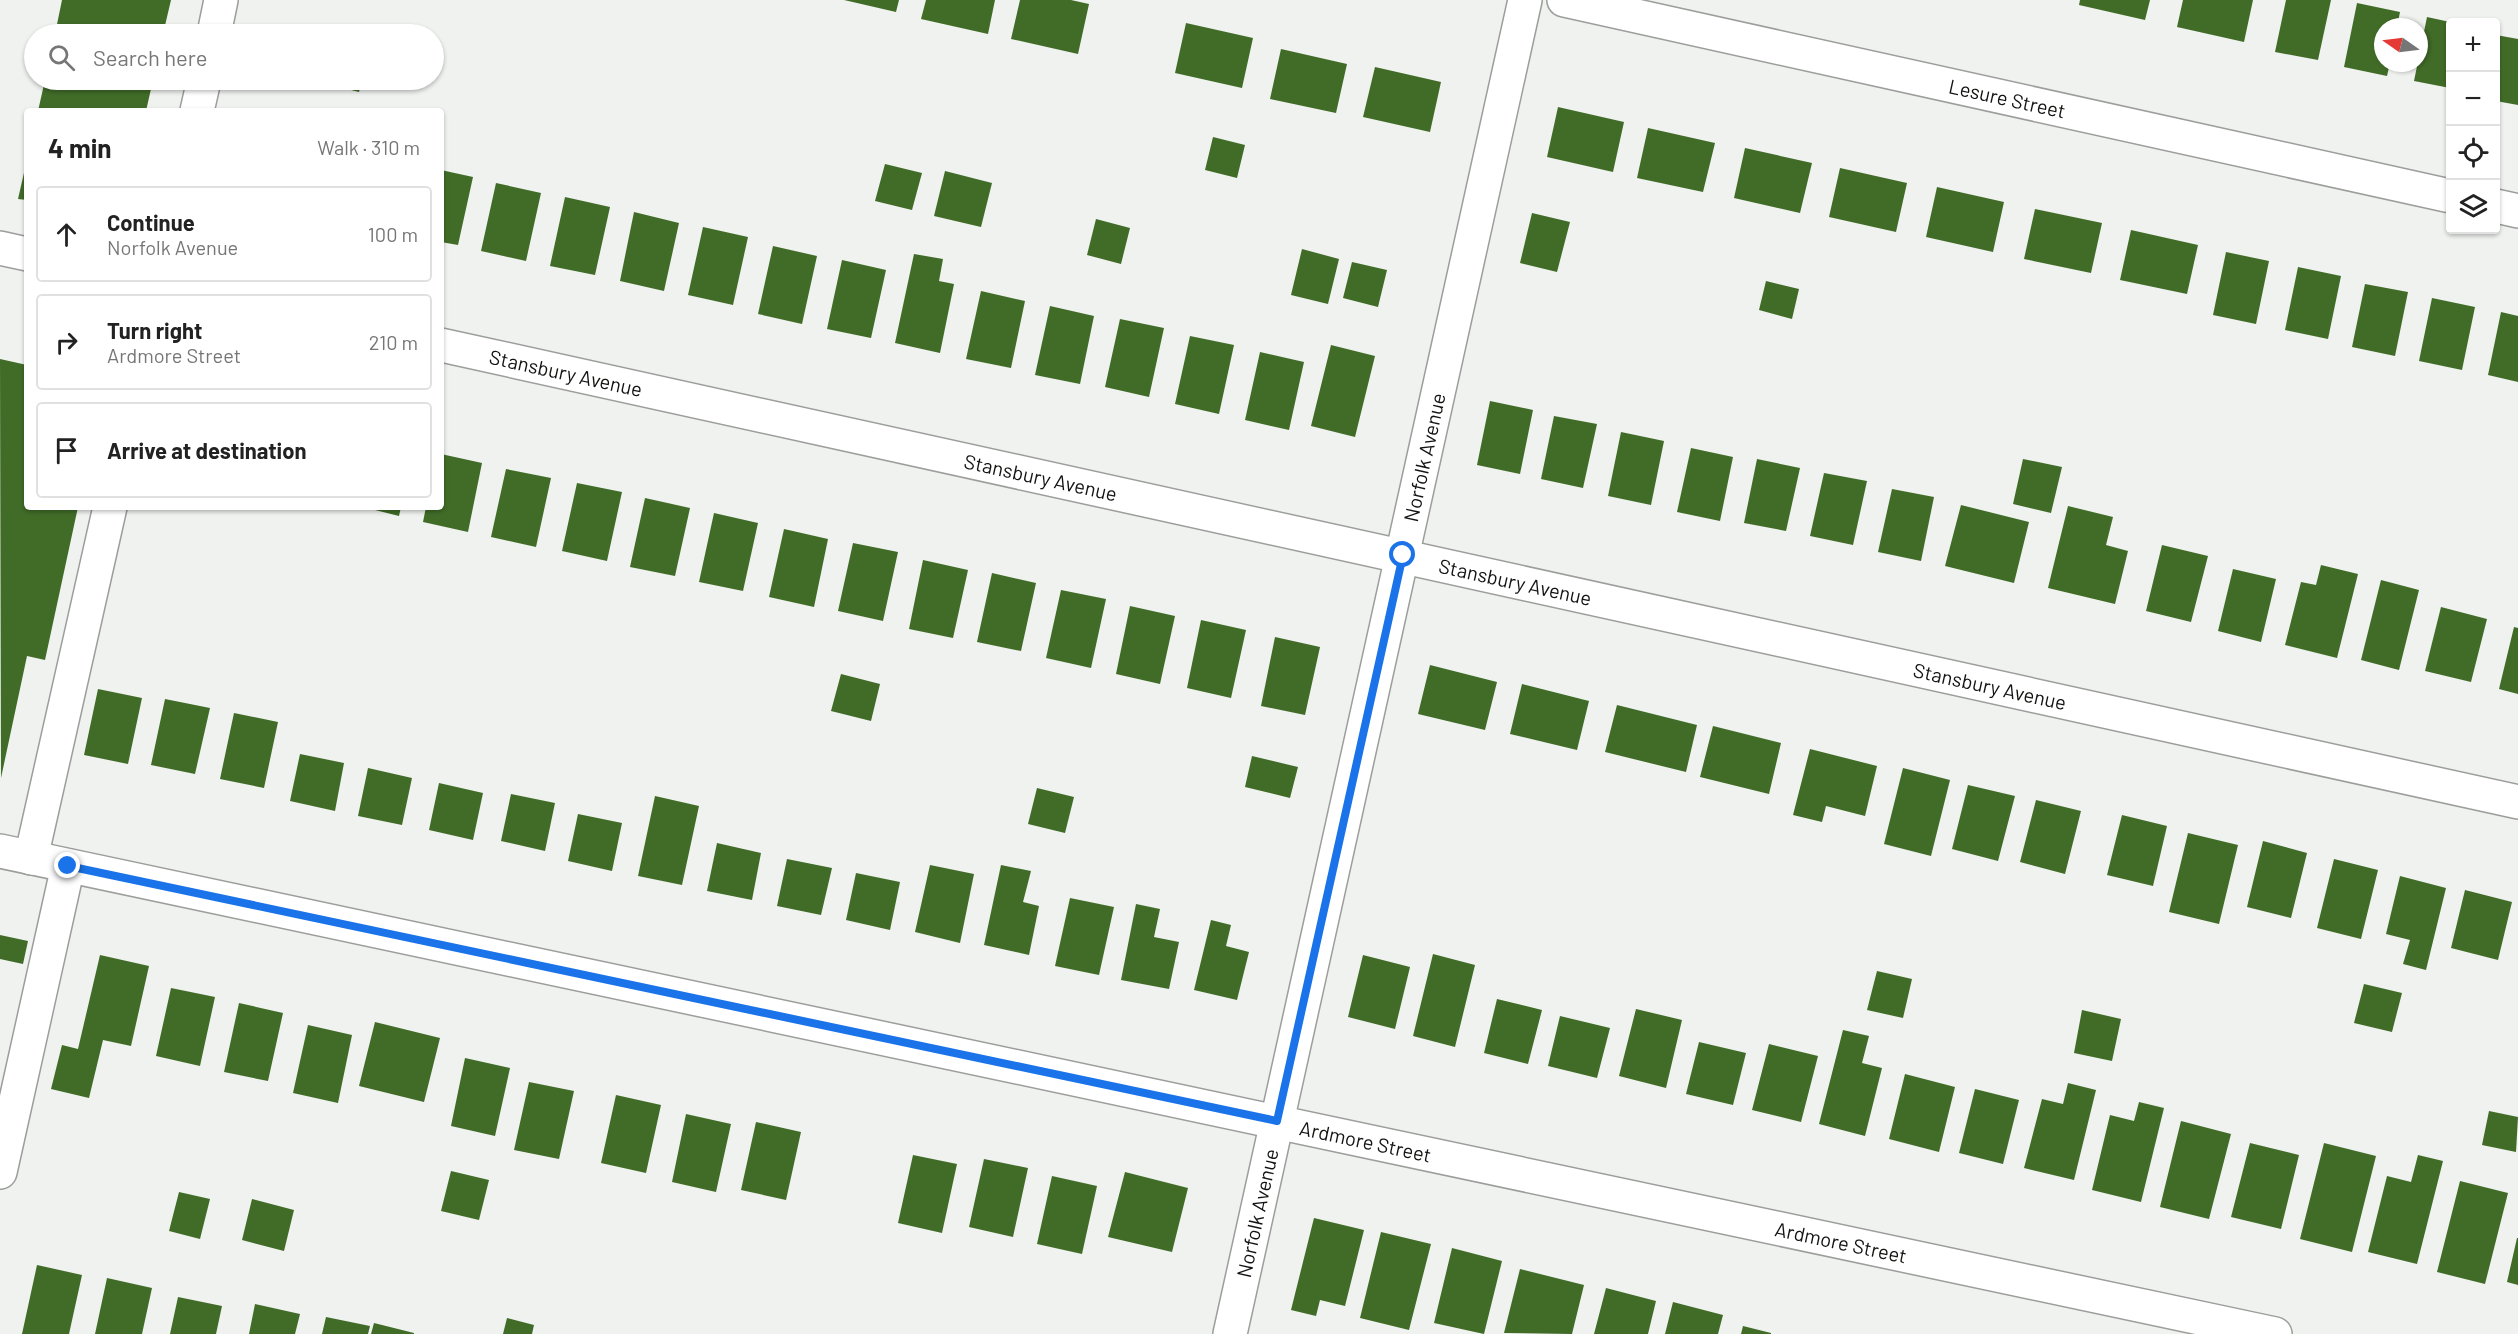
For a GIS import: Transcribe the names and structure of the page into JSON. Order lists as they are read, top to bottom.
{
  "streets": {
    "street": [
      "Lesure Street",
      "Stansbury Avenue",
      "Norfolk Avenue",
      "Ardmore Street"
    ]
  },
  "crossings": [
    ["Stansbury Avenue", "Norfolk Avenue"],
    ["Norfolk Avenue", "Ardmore Street"]
  ],
  "north": "left",
  "page": {
    "map_buttons": ["+", "−"],
    "search": "Search here",
    "heading": ["4 min", "Walk · 310 m"],
    "list": [
      ["Continue", "Norfolk Avenue", "100 m"],
      ["Turn right", "Ardmore Street", "210 m"],
      "Arrive at destination"
    ]
  }
}
